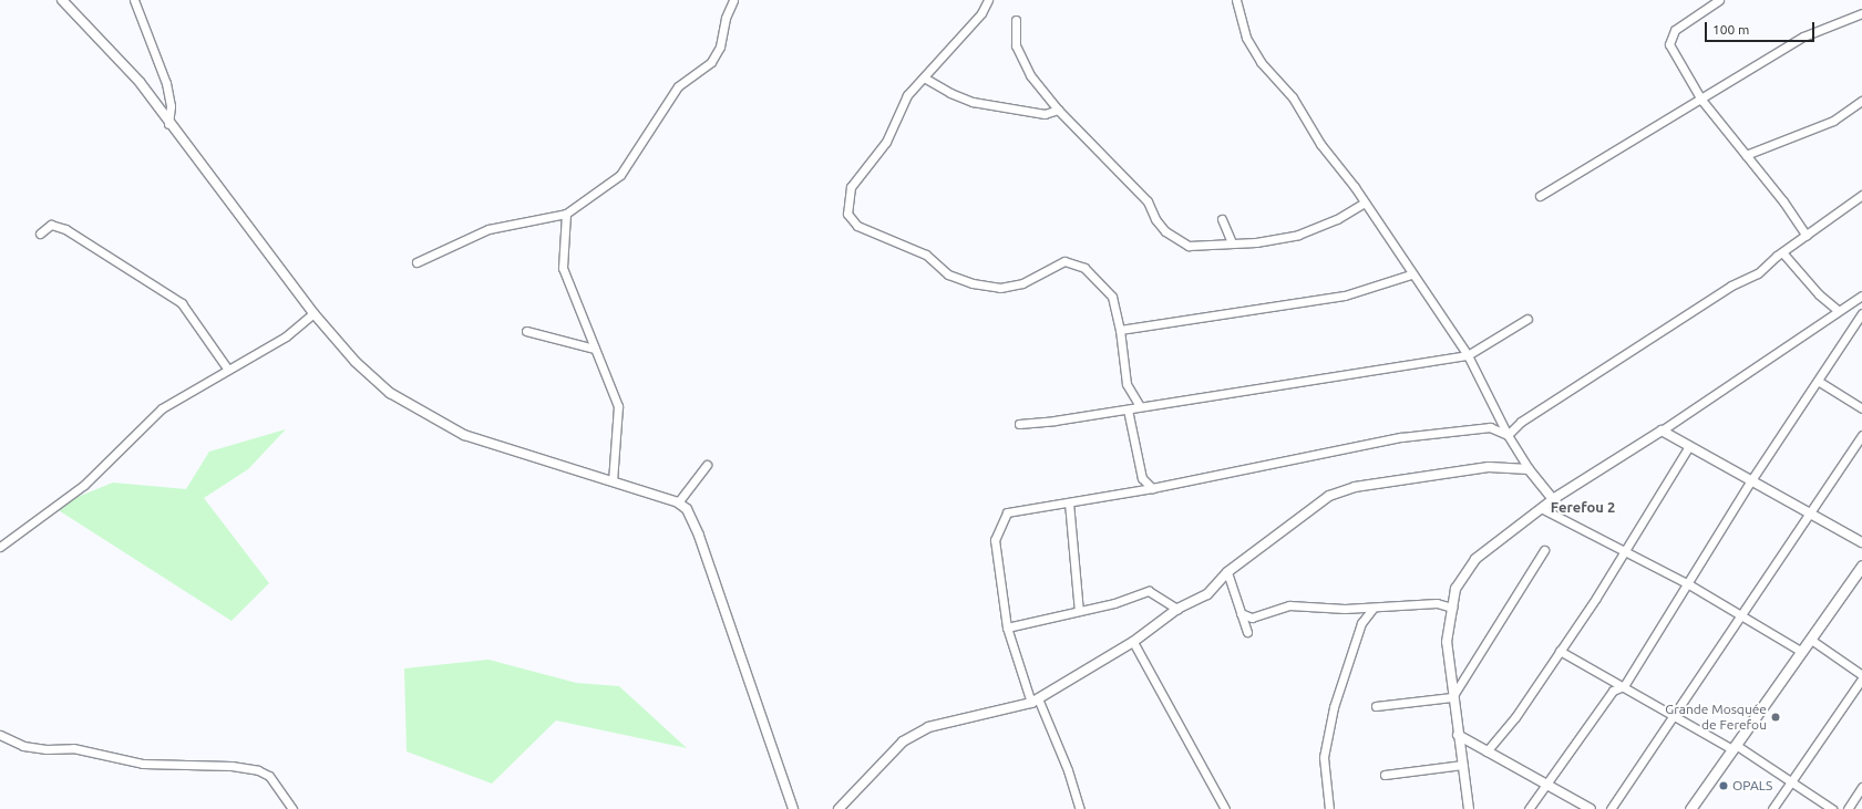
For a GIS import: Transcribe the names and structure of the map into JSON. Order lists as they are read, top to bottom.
{
  "districts": ["Ferefou 2"],
  "places": ["Grande Mosquée de Ferefou", "OPALS"],
  "scale_bar": "100 m"
}
